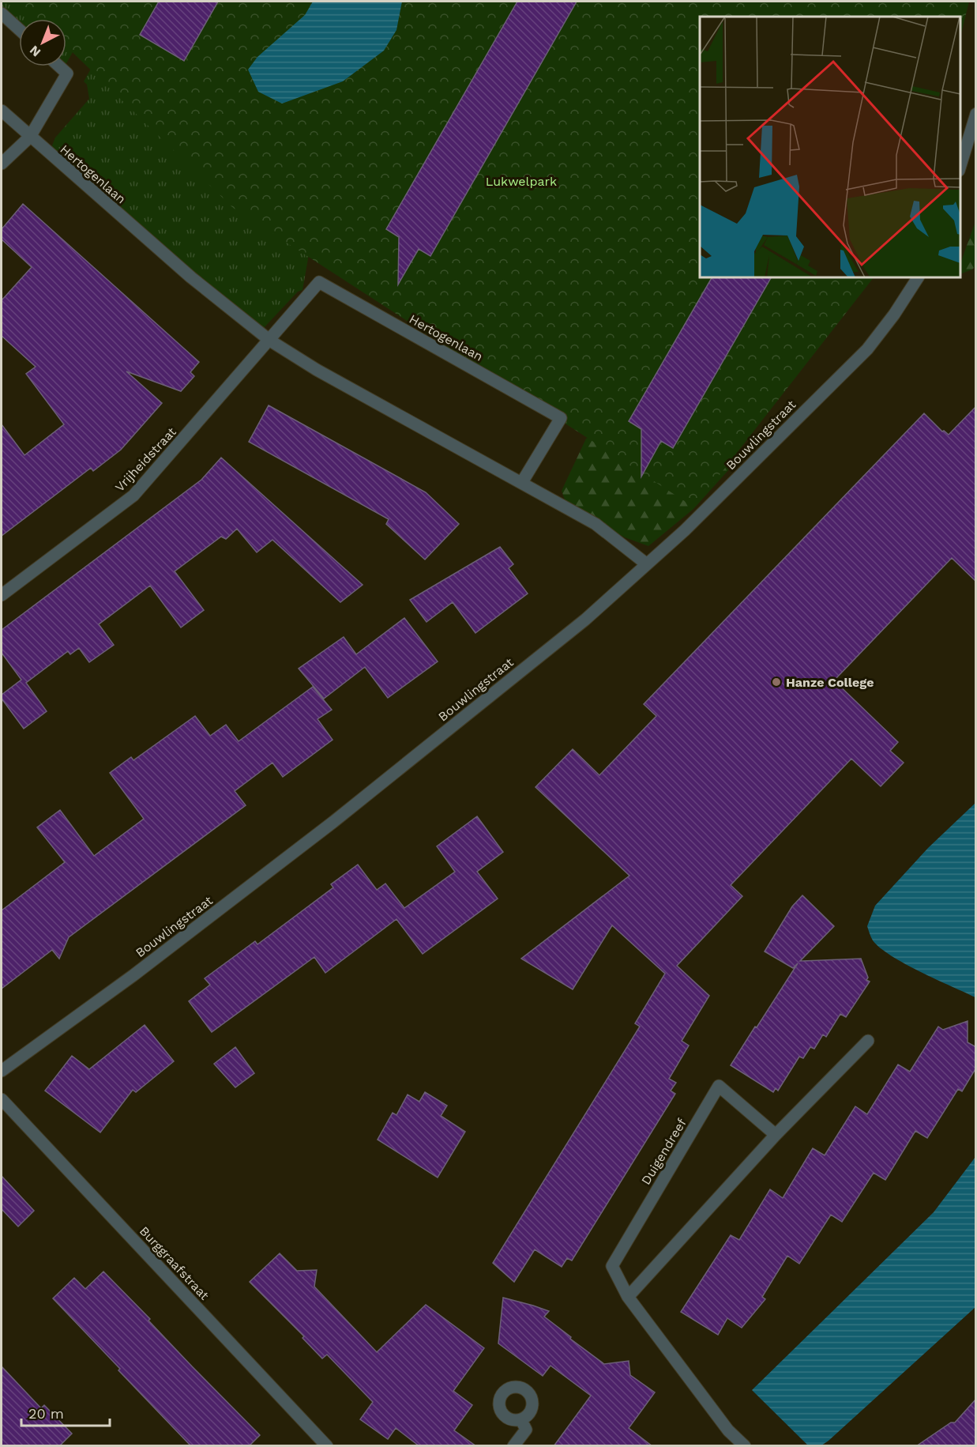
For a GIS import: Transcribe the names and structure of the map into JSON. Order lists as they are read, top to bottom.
{
  "streets": {
    "street": [
      "Hertogenlaan",
      "Bouwlingstraat",
      "Vrijheidstraat",
      "Duigendreef",
      "Burggraafstraat"
    ]
  },
  "crossings": [
    ["Hertogenlaan", "Bouwlingstraat"],
    ["Hertogenlaan", "Vrijheidstraat"]
  ],
  "parks": ["Lukwelpark"],
  "places": ["Hanze College"],
  "scale_bar": "20 m",
  "north": "bottom left"
}
